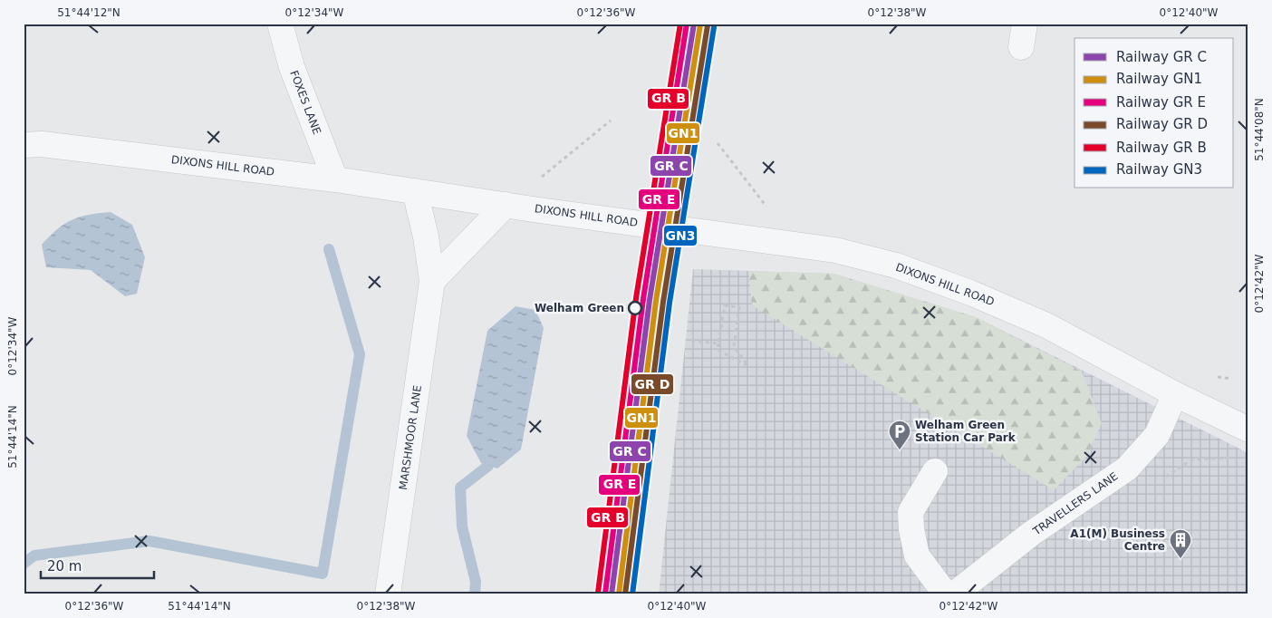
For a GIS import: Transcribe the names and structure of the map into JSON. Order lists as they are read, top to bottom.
{
  "streets": {
    "street": [
      "FOXES LANE",
      "DIXONS HILL ROAD",
      "MARSHMOOR LANE",
      "TRAVELLERS LANE"
    ]
  },
  "crossings": [
    ["FOXES LANE", "DIXONS HILL ROAD"],
    ["DIXONS HILL ROAD", "MARSHMOOR LANE"],
    ["DIXONS HILL ROAD", "TRAVELLERS LANE"]
  ],
  "places": {
    "other": ["Welham Green"],
    "parking": ["Welham Green Station Car Park"],
    "building": ["A1(M) Business Centre"]
  },
  "lines": ["rail line GN1", "rail line GN3"],
  "legend": [
    "Railway GR C",
    "Railway GN1",
    "Railway GR E",
    "Railway GR D",
    "Railway GR B",
    "Railway GN3"
  ],
  "scale_bar": "20 m",
  "coordinates": [
    "51°44'12\"N",
    "0°12'34\"W",
    "0°12'36\"W",
    "0°12'38\"W",
    "0°12'40\"W",
    "51°44'08\"N",
    "0°12'42\"W",
    "51°44'14\"N"
  ]
}
